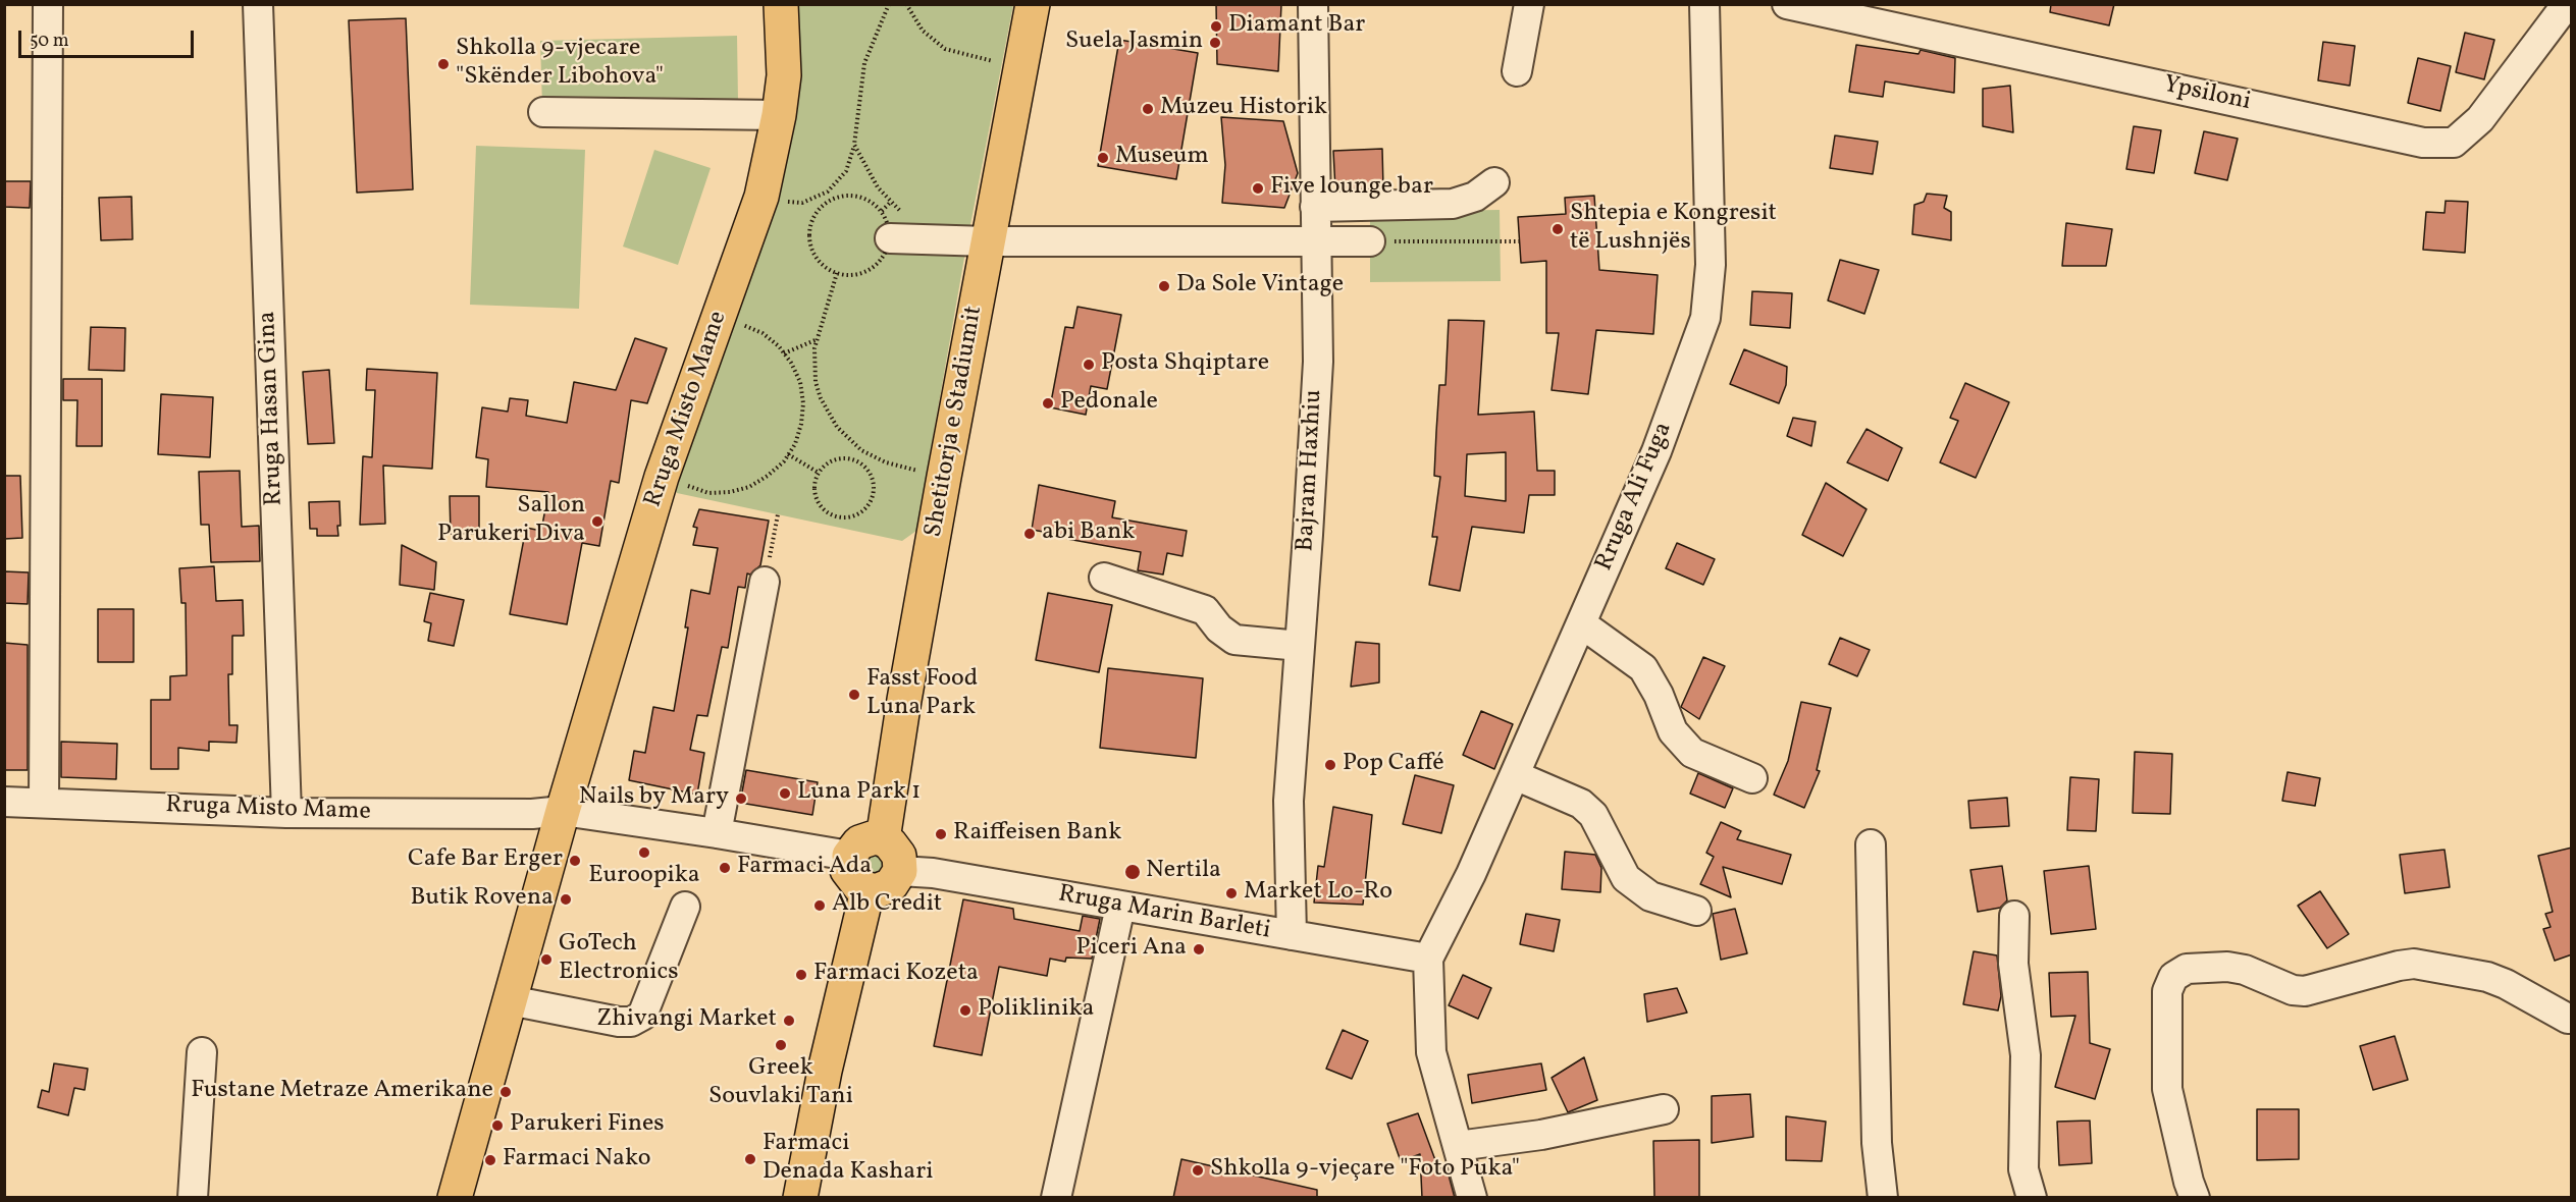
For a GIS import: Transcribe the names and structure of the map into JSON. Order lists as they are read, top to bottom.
{
  "streets": {
    "main road": ["Rruga Misto Mame", "Shetitorja e Stadiumit"],
    "street": [
      "Ypsiloni",
      "Rruga Hasan Gina",
      "Bajram Haxhiu",
      "Rruga Ali Fuga",
      "Rruga Marin Barleti"
    ]
  },
  "crossings": [
    ["Rruga Hasan Gina", "Rruga Misto Mame"],
    ["Rruga Misto Mame", "Shetitorja e Stadiumit"],
    ["Rruga Misto Mame", "Rruga Marin Barleti"],
    ["Shetitorja e Stadiumit", "Rruga Marin Barleti"],
    ["Bajram Haxhiu", "Rruga Marin Barleti"],
    ["Rruga Ali Fuga", "Rruga Marin Barleti"]
  ],
  "places": [
    "Diamant Bar",
    "Suela Jasmin",
    "Shkolla 9-vjecare \"Skënder Libohova\"",
    "Muzeu Historik",
    "Museum",
    "Five lounge bar",
    "Shtepia e Kongresit të Lushnjës",
    "Da Sole Vintage",
    "Posta Shqiptare",
    "Pedonale",
    "Sallon Parukeri Diva",
    "abi Bank",
    "Fasst Food Luna Park",
    "Pop Caffé",
    "Luna Park 1",
    "Nails by Mary",
    "Raiffeisen Bank",
    "Euroopika",
    "Cafe Bar Erger",
    "Farmaci Ada",
    "Nertila",
    "Market Lo-Ro",
    "Butik Rovena",
    "Alb Credit",
    "Piceri Ana",
    "GoTech Electronics",
    "Farmaci Kozeta",
    "Poliklinika",
    "Zhivangi Market",
    "Greek Souvlaki Tani",
    "Fustane Metraze Amerikane",
    "Parukeri Fines",
    "Farmaci Denada Kashari",
    "Farmaci Nako",
    "Shkolla 9-vjeçare \"Foto Puka\""
  ],
  "scale_bar": "50 m"
}
